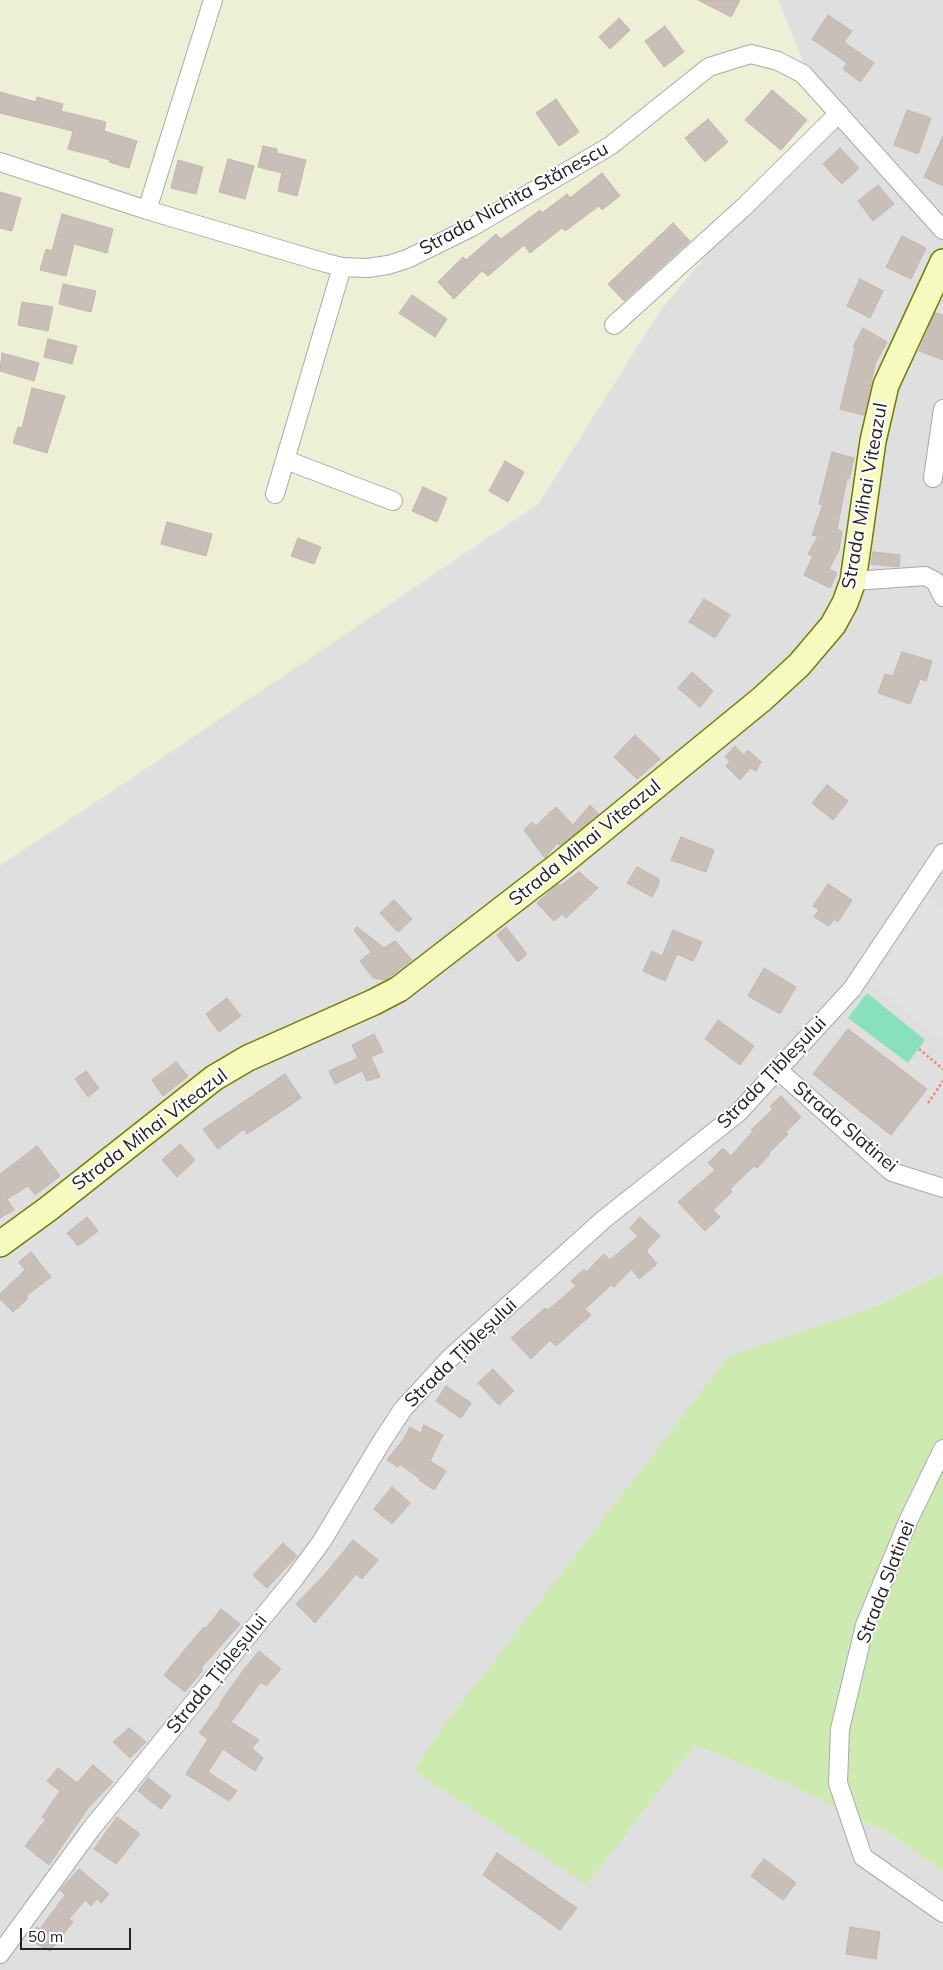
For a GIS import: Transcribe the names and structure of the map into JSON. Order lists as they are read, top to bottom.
{
  "streets": {
    "main road": ["Strada Mihai Viteazul"],
    "street": ["Strada Nichita Stănescu", "Strada Țibleșului", "Strada Slatinei"]
  },
  "crossings": [
    ["Strada Țibleșului", "Strada Slatinei"]
  ],
  "scale_bar": "50 m"
}
